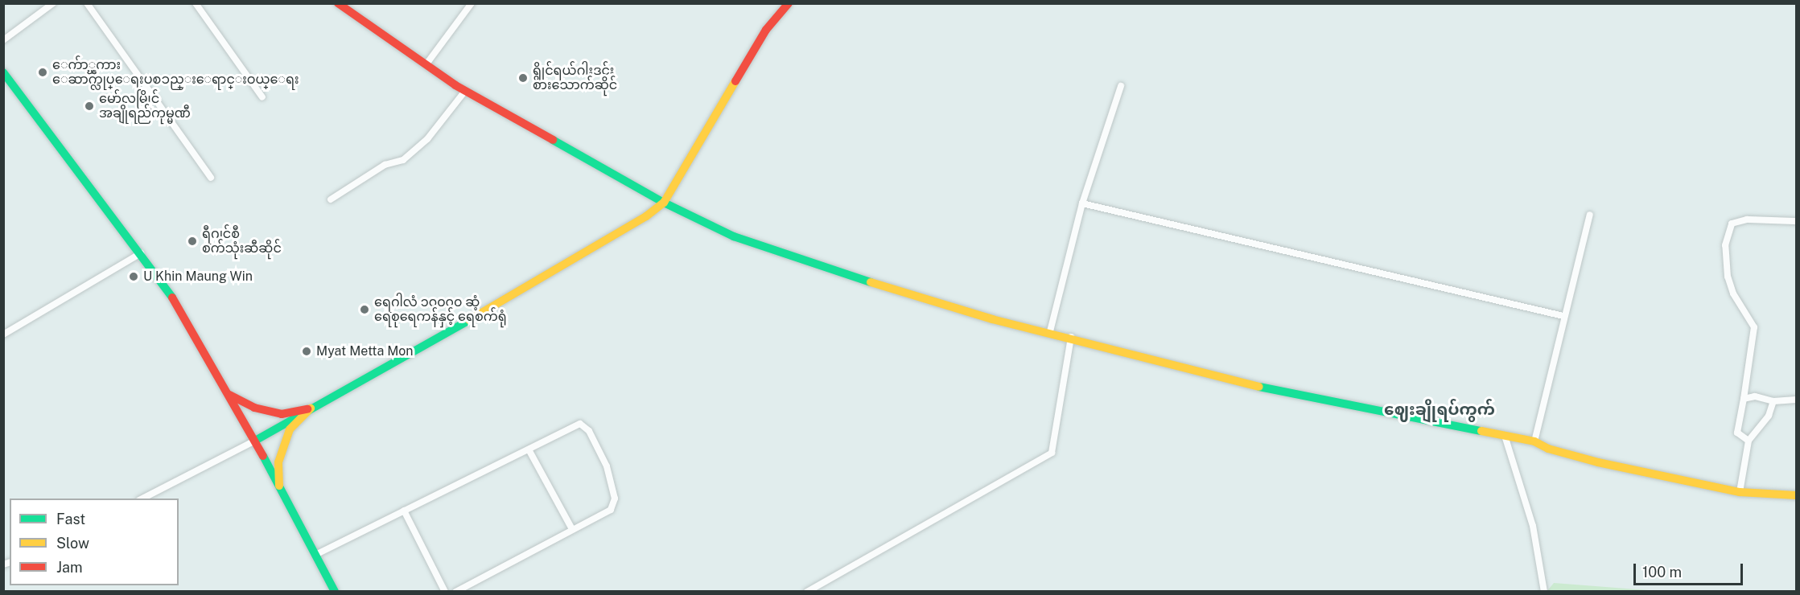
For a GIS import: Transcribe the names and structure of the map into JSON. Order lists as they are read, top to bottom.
{
  "districts": ["ဈေးချိုရပ်ကွက်"],
  "places": [
    "ေက်ာ္ၾကား ေဆာက္လုပ္ေရးပစၥည္းေရာင္းဝယ္ေရး",
    "ရွိုင်ရယ်ဂါးဒင်း စားသောက်ဆိုင်",
    "မော်လမြိုင် အချိုရည်ကုမ္မဏီ",
    "ရီဂျင်စီ စက်သုံးဆီဆိုင်",
    "U Khin Maung Win",
    "ရေဂါလံ ၁၀၀၀၀ ဆံ့ ရေစုရေကန်နှင့် ရေစက်ရုံ",
    "Myat Metta Mon"
  ],
  "legend": ["Fast", "Slow", "Jam"],
  "scale_bar": "100 m"
}
